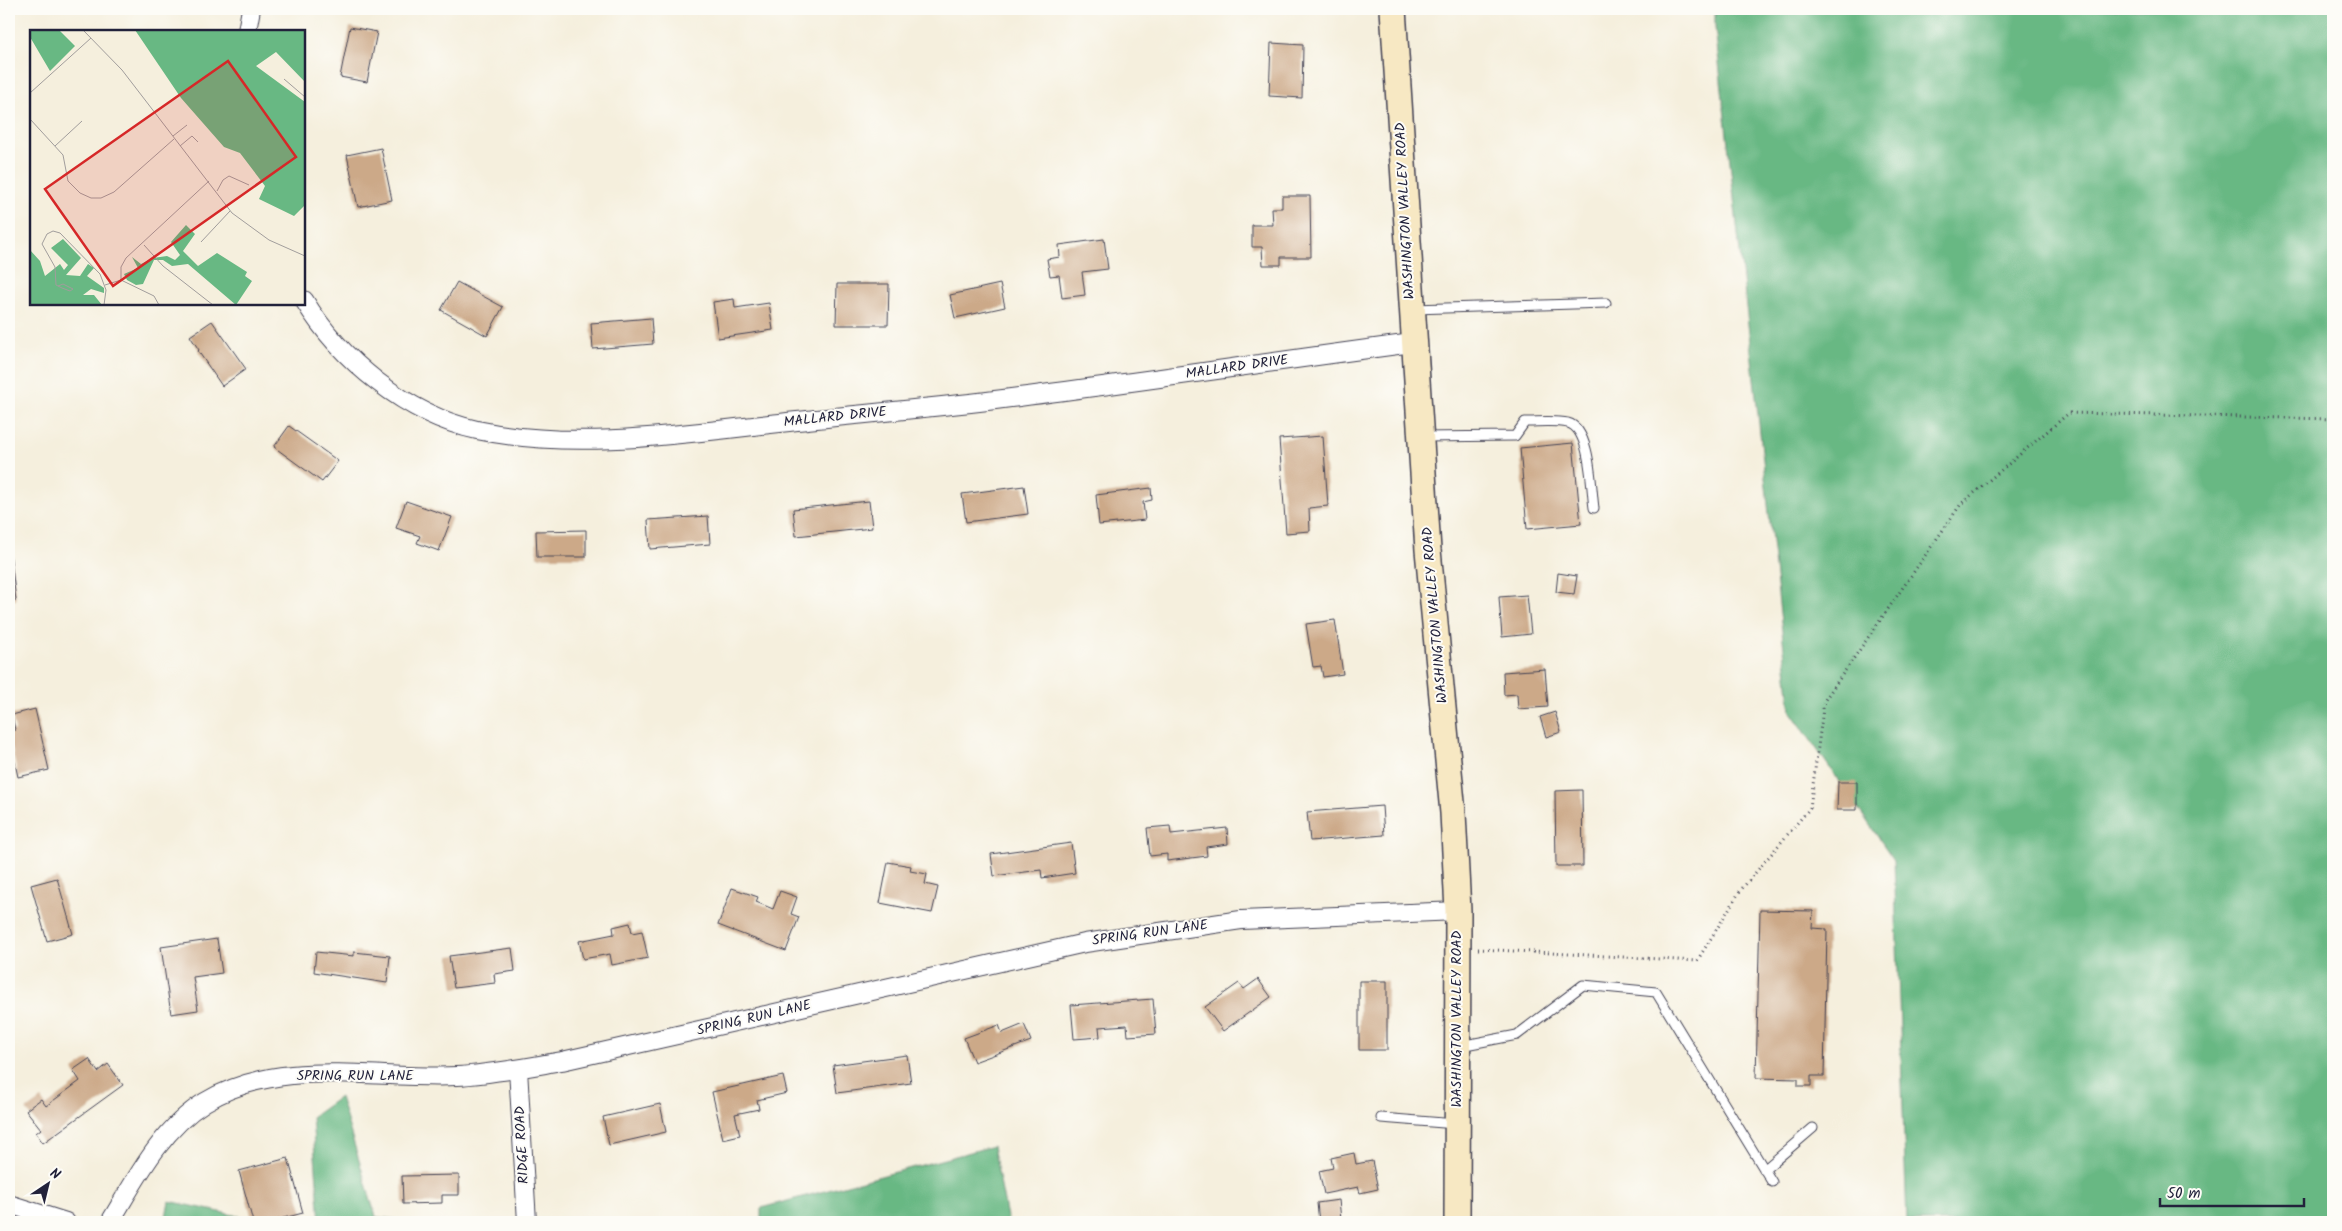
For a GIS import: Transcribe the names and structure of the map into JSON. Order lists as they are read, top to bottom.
{
  "streets": {
    "street": [
      "WASHINGTON VALLEY ROAD",
      "MALLARD DRIVE",
      "SPRING RUN LANE",
      "RIDGE ROAD"
    ]
  },
  "crossings": [
    ["WASHINGTON VALLEY ROAD", "MALLARD DRIVE"],
    ["WASHINGTON VALLEY ROAD", "SPRING RUN LANE"],
    ["SPRING RUN LANE", "RIDGE ROAD"]
  ],
  "scale_bar": "50 m",
  "north": "top right"
}
